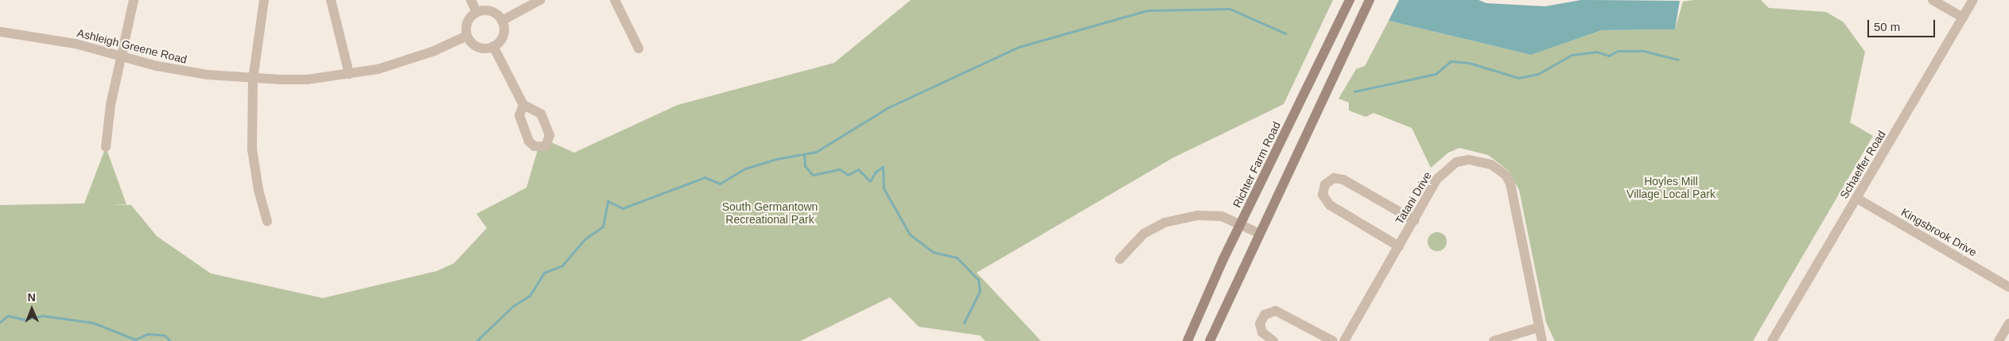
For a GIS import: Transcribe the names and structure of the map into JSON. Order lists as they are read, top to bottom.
{
  "streets": {
    "main road": ["Richter Farm Road"],
    "street": [
      "Ashleigh Greene Road",
      "Schaeffer Road",
      "Tatani Drive",
      "Kingsbrook Drive"
    ]
  },
  "crossings": [
    ["Schaeffer Road", "Kingsbrook Drive"]
  ],
  "parks": ["Hoyles Mill Village Local Park", "South Germantown Recreational Park"],
  "scale_bar": "50 m",
  "north": "top"
}
